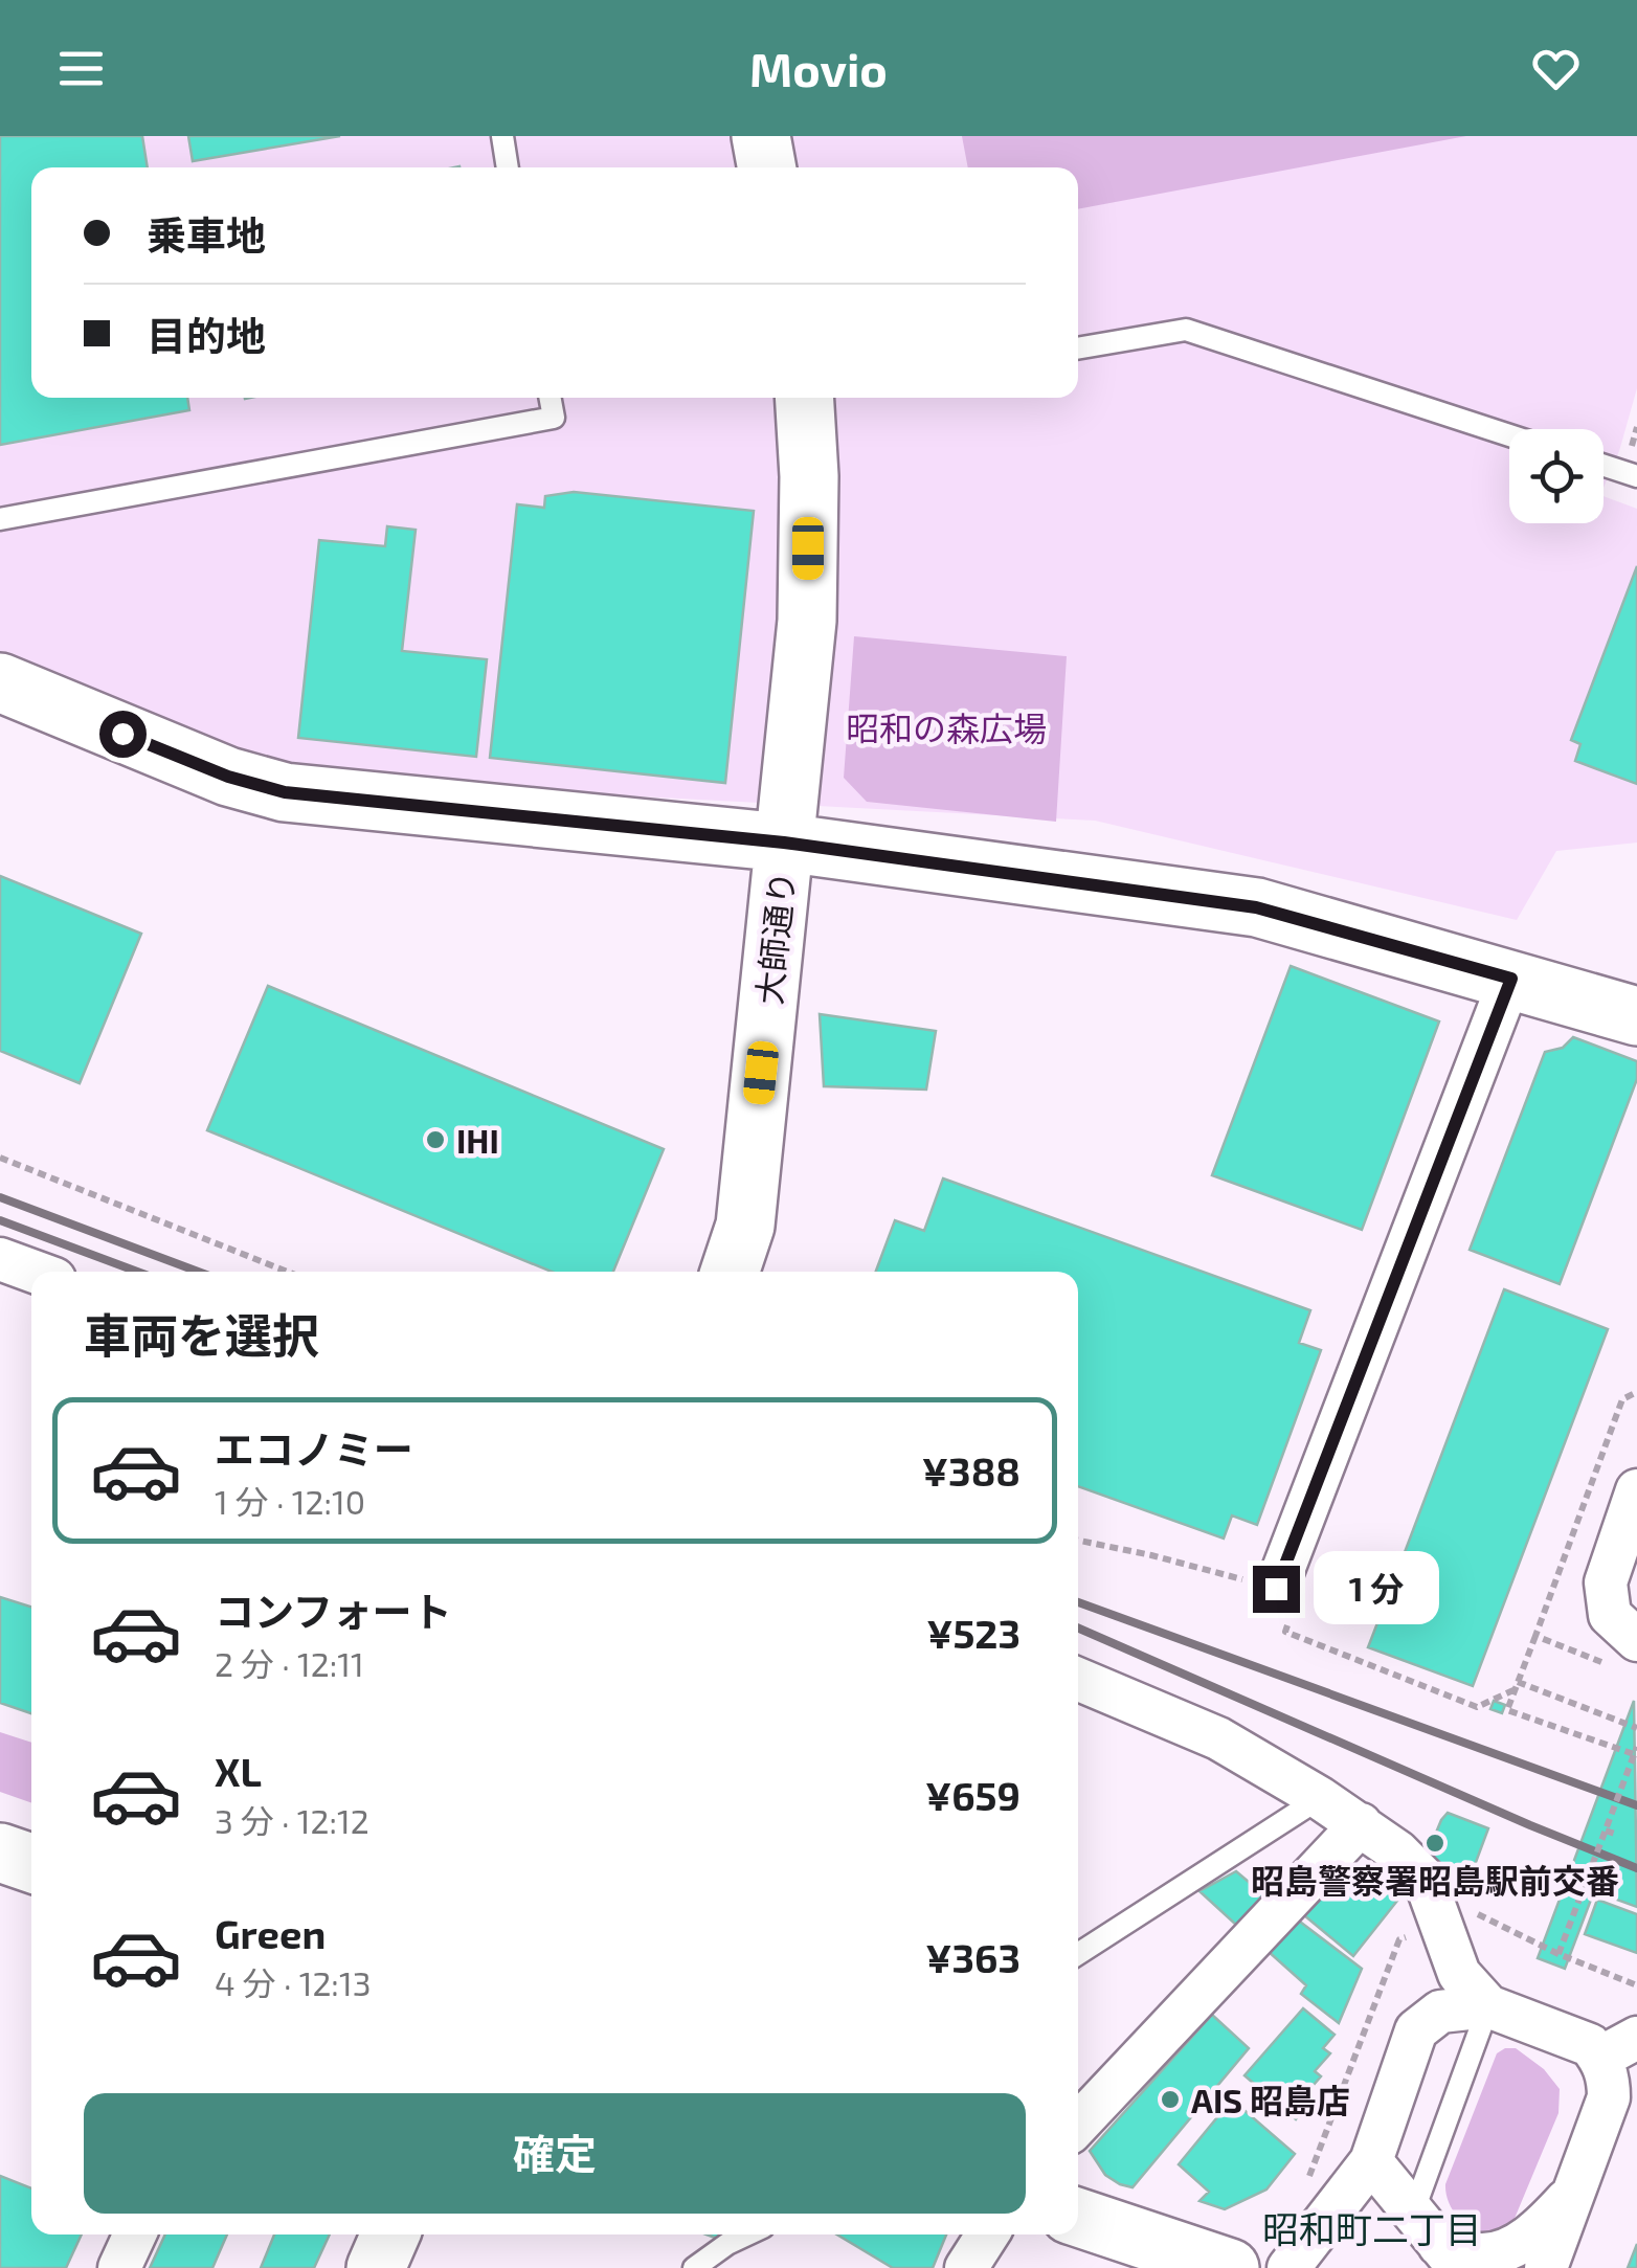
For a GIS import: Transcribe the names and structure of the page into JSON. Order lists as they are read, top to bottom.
{
  "streets": {
    "street": ["大師通り"]
  },
  "districts": ["昭和町二丁目"],
  "parks": ["昭和の森広場"],
  "places": ["IHI", "昭島警察署昭島駅前交番", "AIS 昭島店"],
  "page": {
    "header": "Movio",
    "banner": ["乗車地", "目的地"],
    "heading": "車両を選択",
    "list": [
      {
        "name": "エコノミー",
        "note": "1 分 · 12:10",
        "value": "¥388"
      },
      {
        "name": "コンフォート",
        "note": "2 分 · 12:11",
        "value": "¥523"
      },
      {
        "name": "XL",
        "note": "3 分 · 12:12",
        "value": "¥659"
      },
      {
        "name": "Green",
        "note": "4 分 · 12:13",
        "value": "¥363"
      }
    ],
    "bubble": "1 分",
    "buttons": "確定"
  }
}
